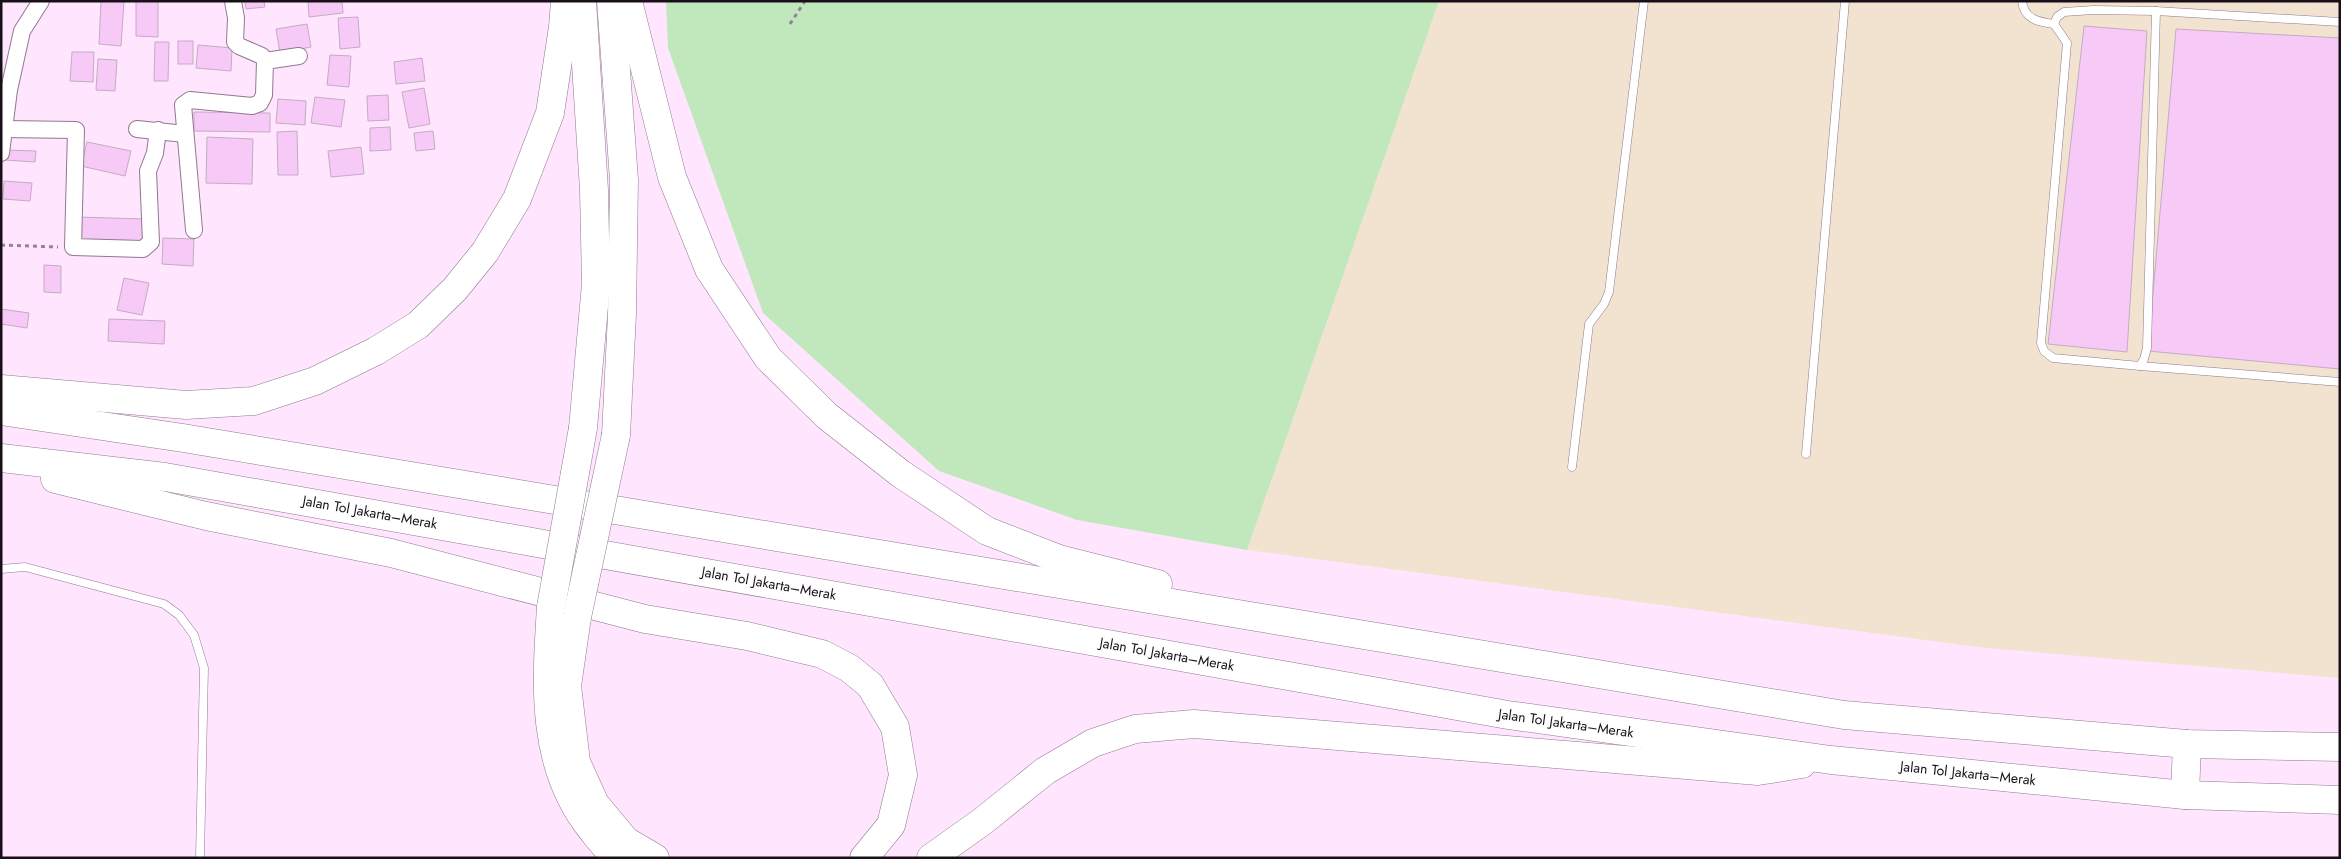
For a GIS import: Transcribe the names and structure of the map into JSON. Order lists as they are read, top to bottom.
{
  "streets": {
    "highway": ["Jalan Tol Jakarta–Merak"]
  }
}
